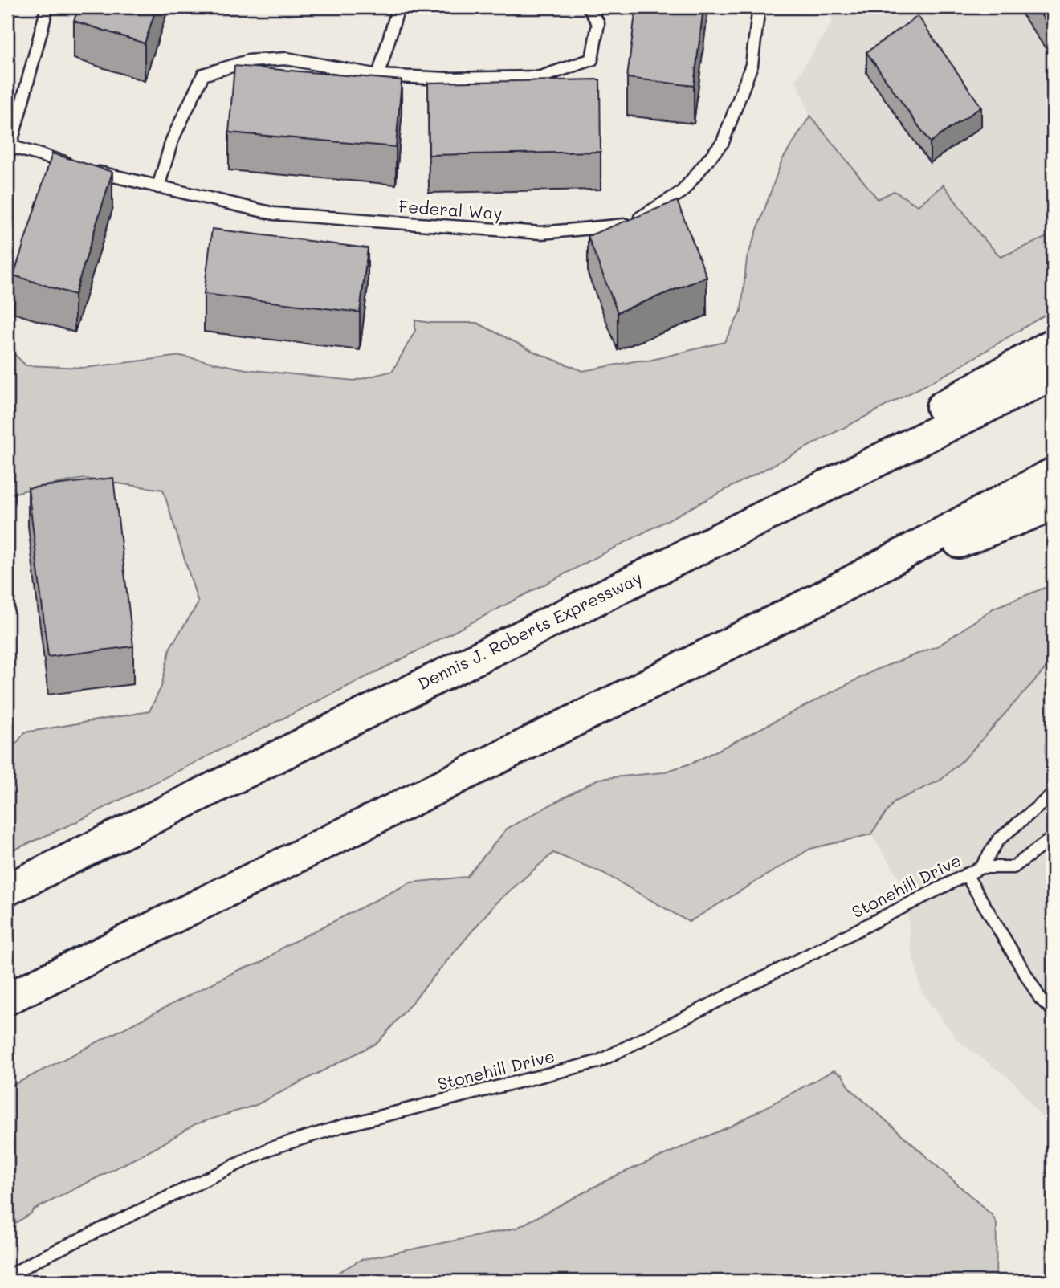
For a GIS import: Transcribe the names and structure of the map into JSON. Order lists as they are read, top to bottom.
{
  "streets": {
    "highway": ["Dennis J. Roberts Expressway"],
    "lane": ["Federal Way", "Stonehill Drive"]
  }
}
